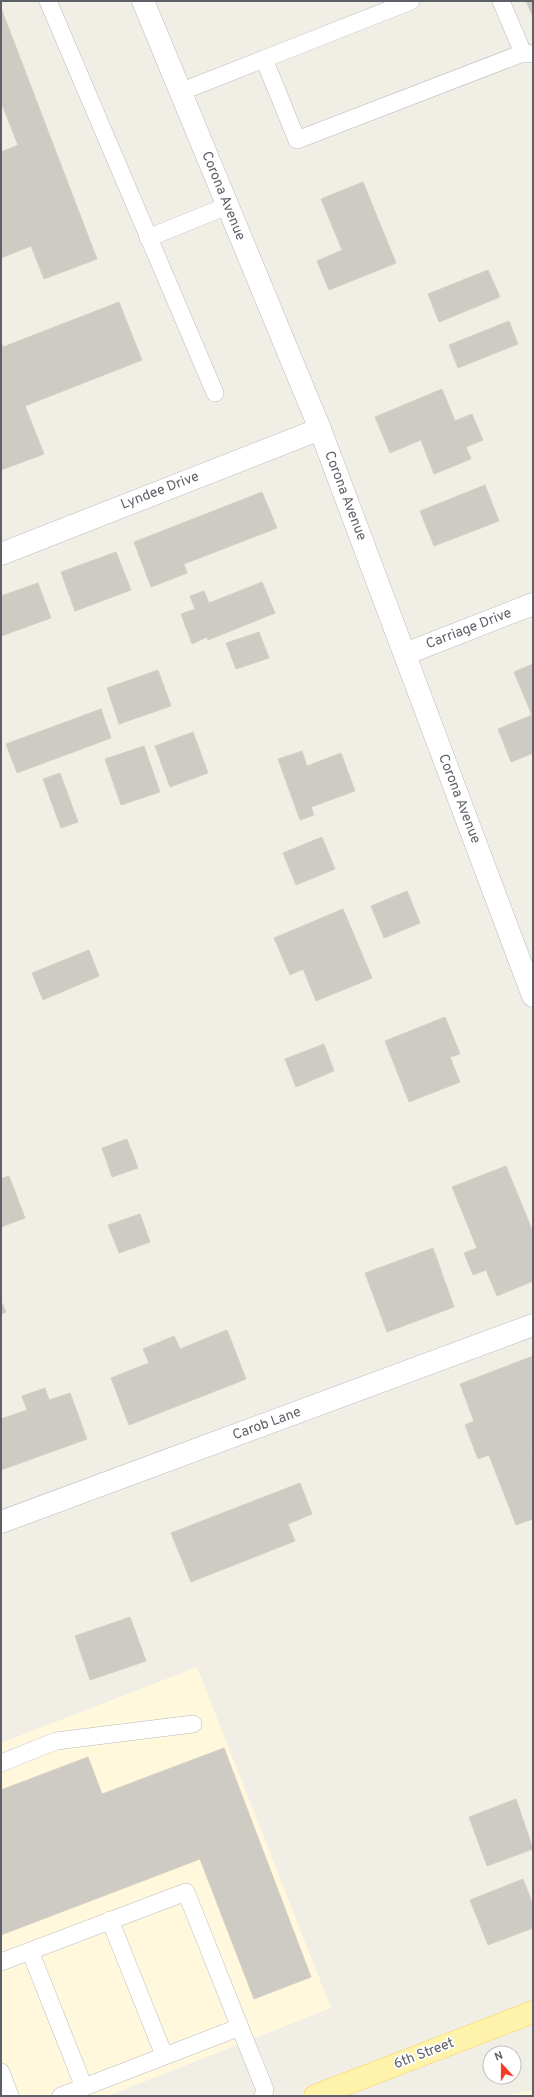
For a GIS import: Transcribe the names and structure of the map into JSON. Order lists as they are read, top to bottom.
{
  "streets": {
    "main road": ["6th Street"],
    "street": [
      "Corona Avenue",
      "Lyndee Drive",
      "Carriage Drive",
      "Carob Lane"
    ]
  },
  "crossings": [
    ["Corona Avenue", "Lyndee Drive"],
    ["Corona Avenue", "Carriage Drive"]
  ],
  "north": "top"
}
